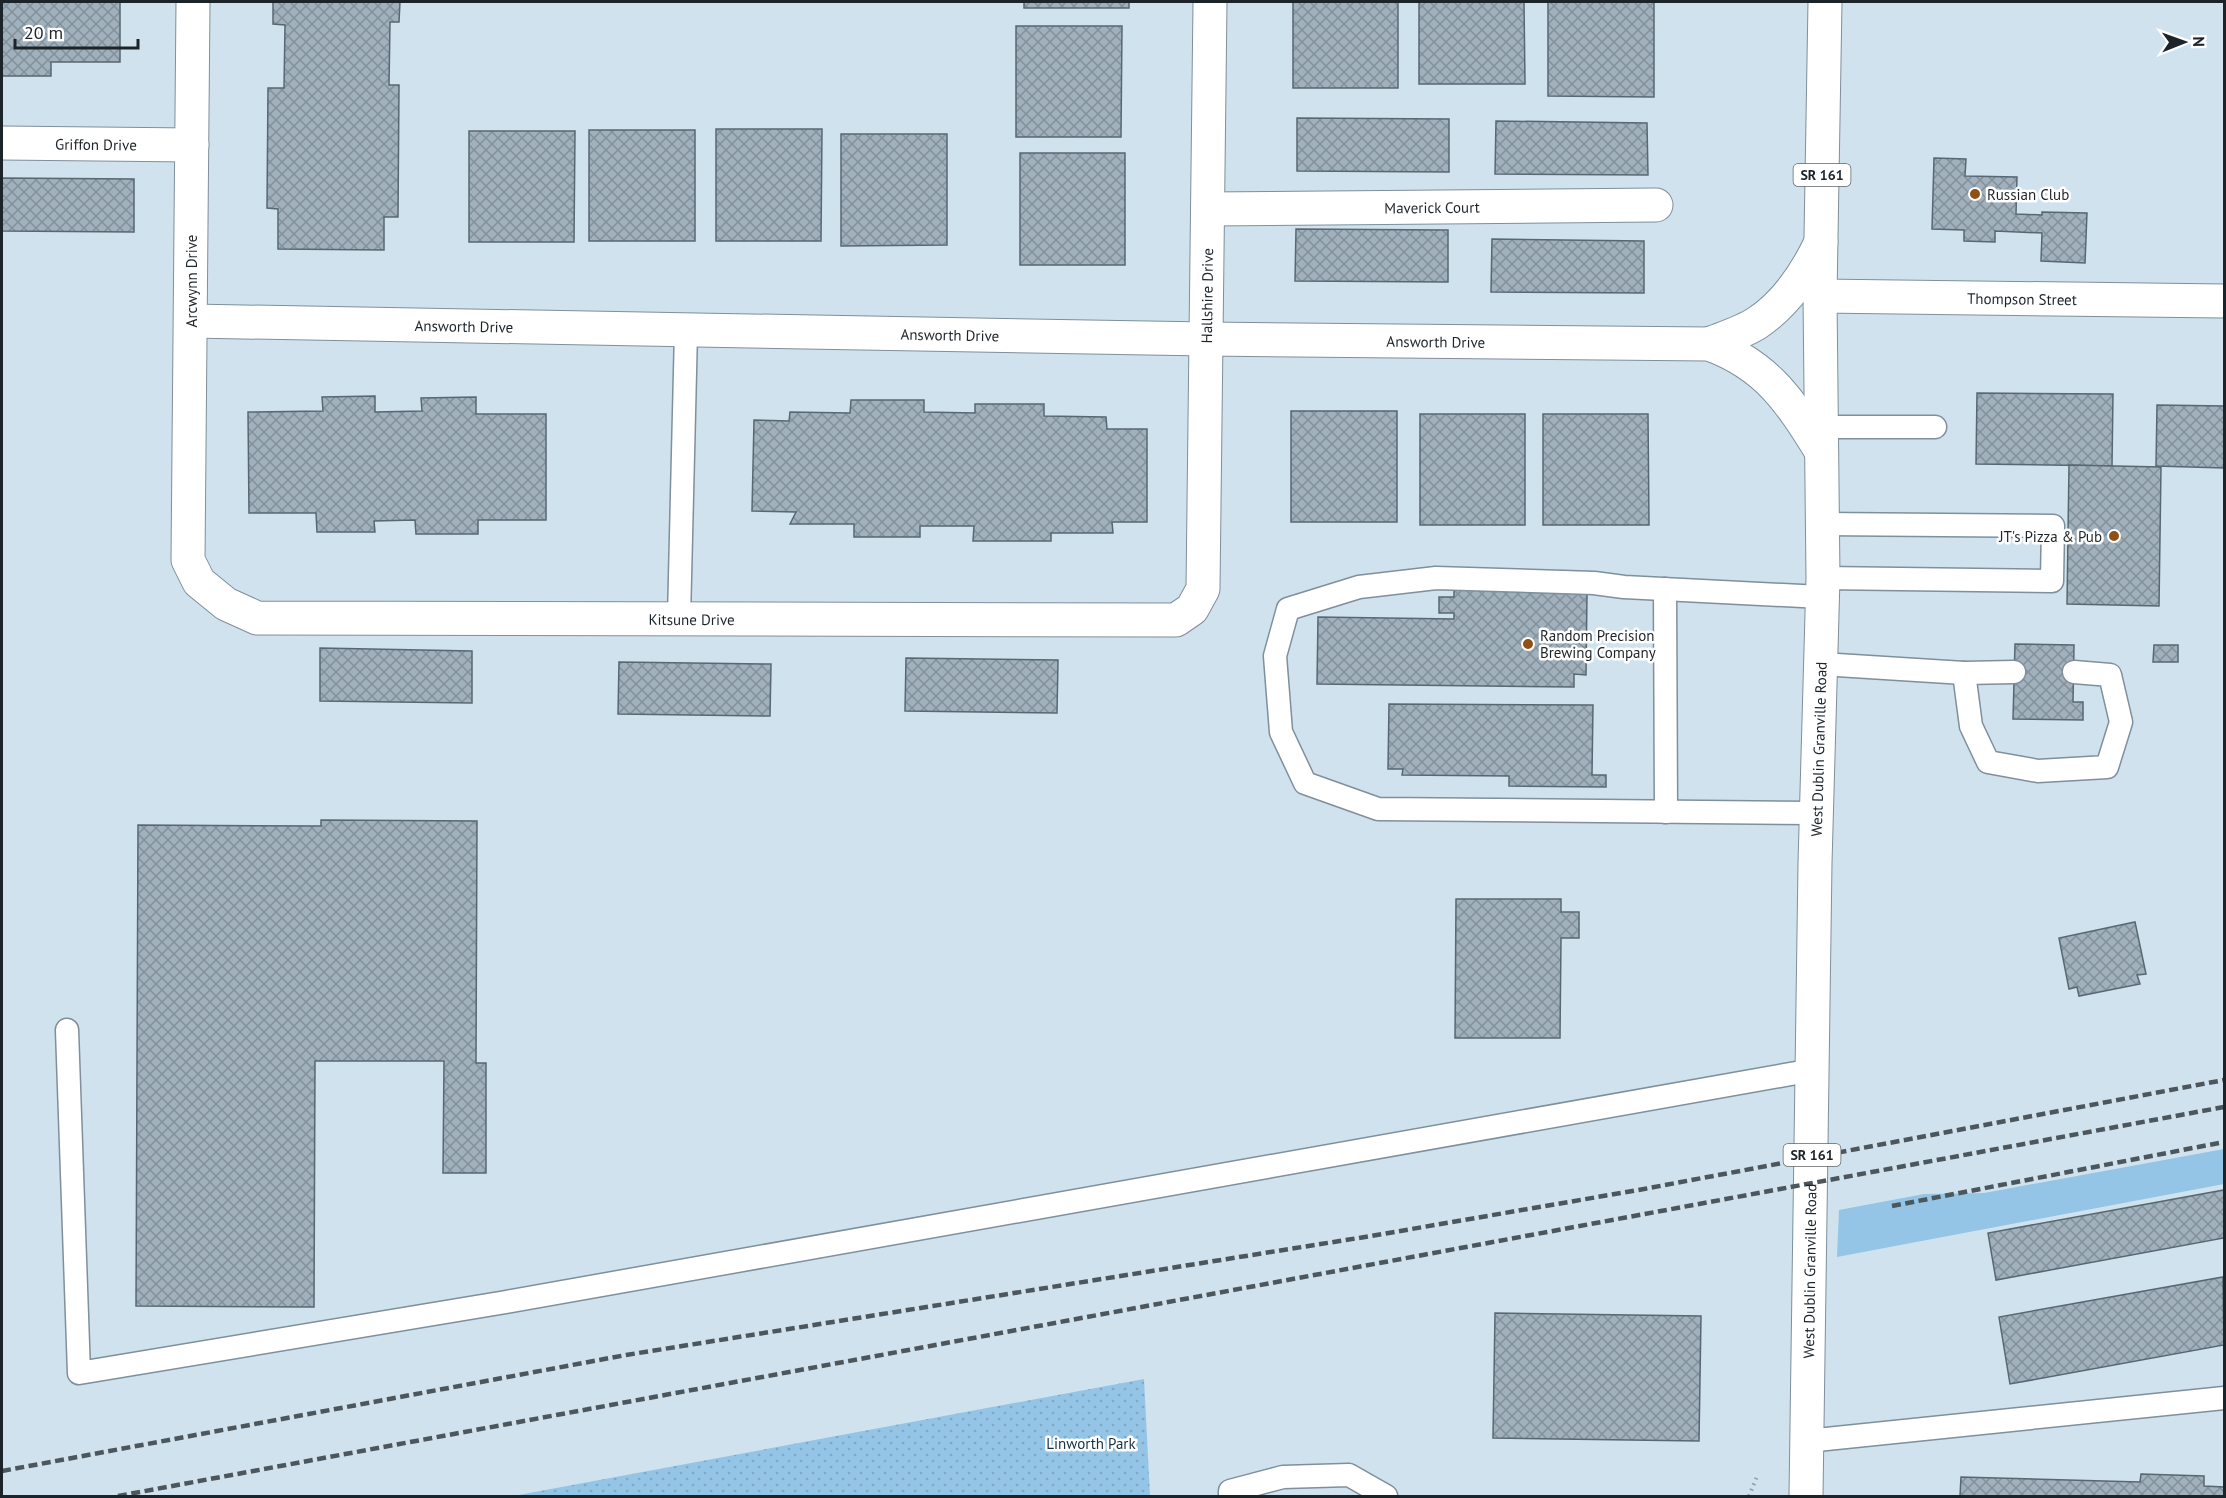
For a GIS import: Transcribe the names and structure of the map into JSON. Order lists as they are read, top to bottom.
{
  "streets": {
    "street": [
      "Griffon Drive",
      "SR 161",
      "Maverick Court",
      "Arcwynn Drive",
      "Hallshire Drive",
      "Thompson Street",
      "Answorth Drive",
      "Kitsune Drive",
      "West Dublin Granville Road"
    ]
  },
  "crossings": [
    ["Griffon Drive", "Arcwynn Drive"],
    ["Maverick Court", "Hallshire Drive"],
    ["Arcwynn Drive", "Answorth Drive"],
    ["Arcwynn Drive", "Kitsune Drive"],
    ["Hallshire Drive", "Answorth Drive"],
    ["Hallshire Drive", "Kitsune Drive"],
    ["Thompson Street", "West Dublin Granville Road"],
    ["Answorth Drive", "West Dublin Granville Road"]
  ],
  "parks": ["Linworth Park"],
  "places": ["Russian Club", "JT's Pizza & Pub", "Random Precision Brewing Company"],
  "scale_bar": "20 m",
  "north": "right"
}
